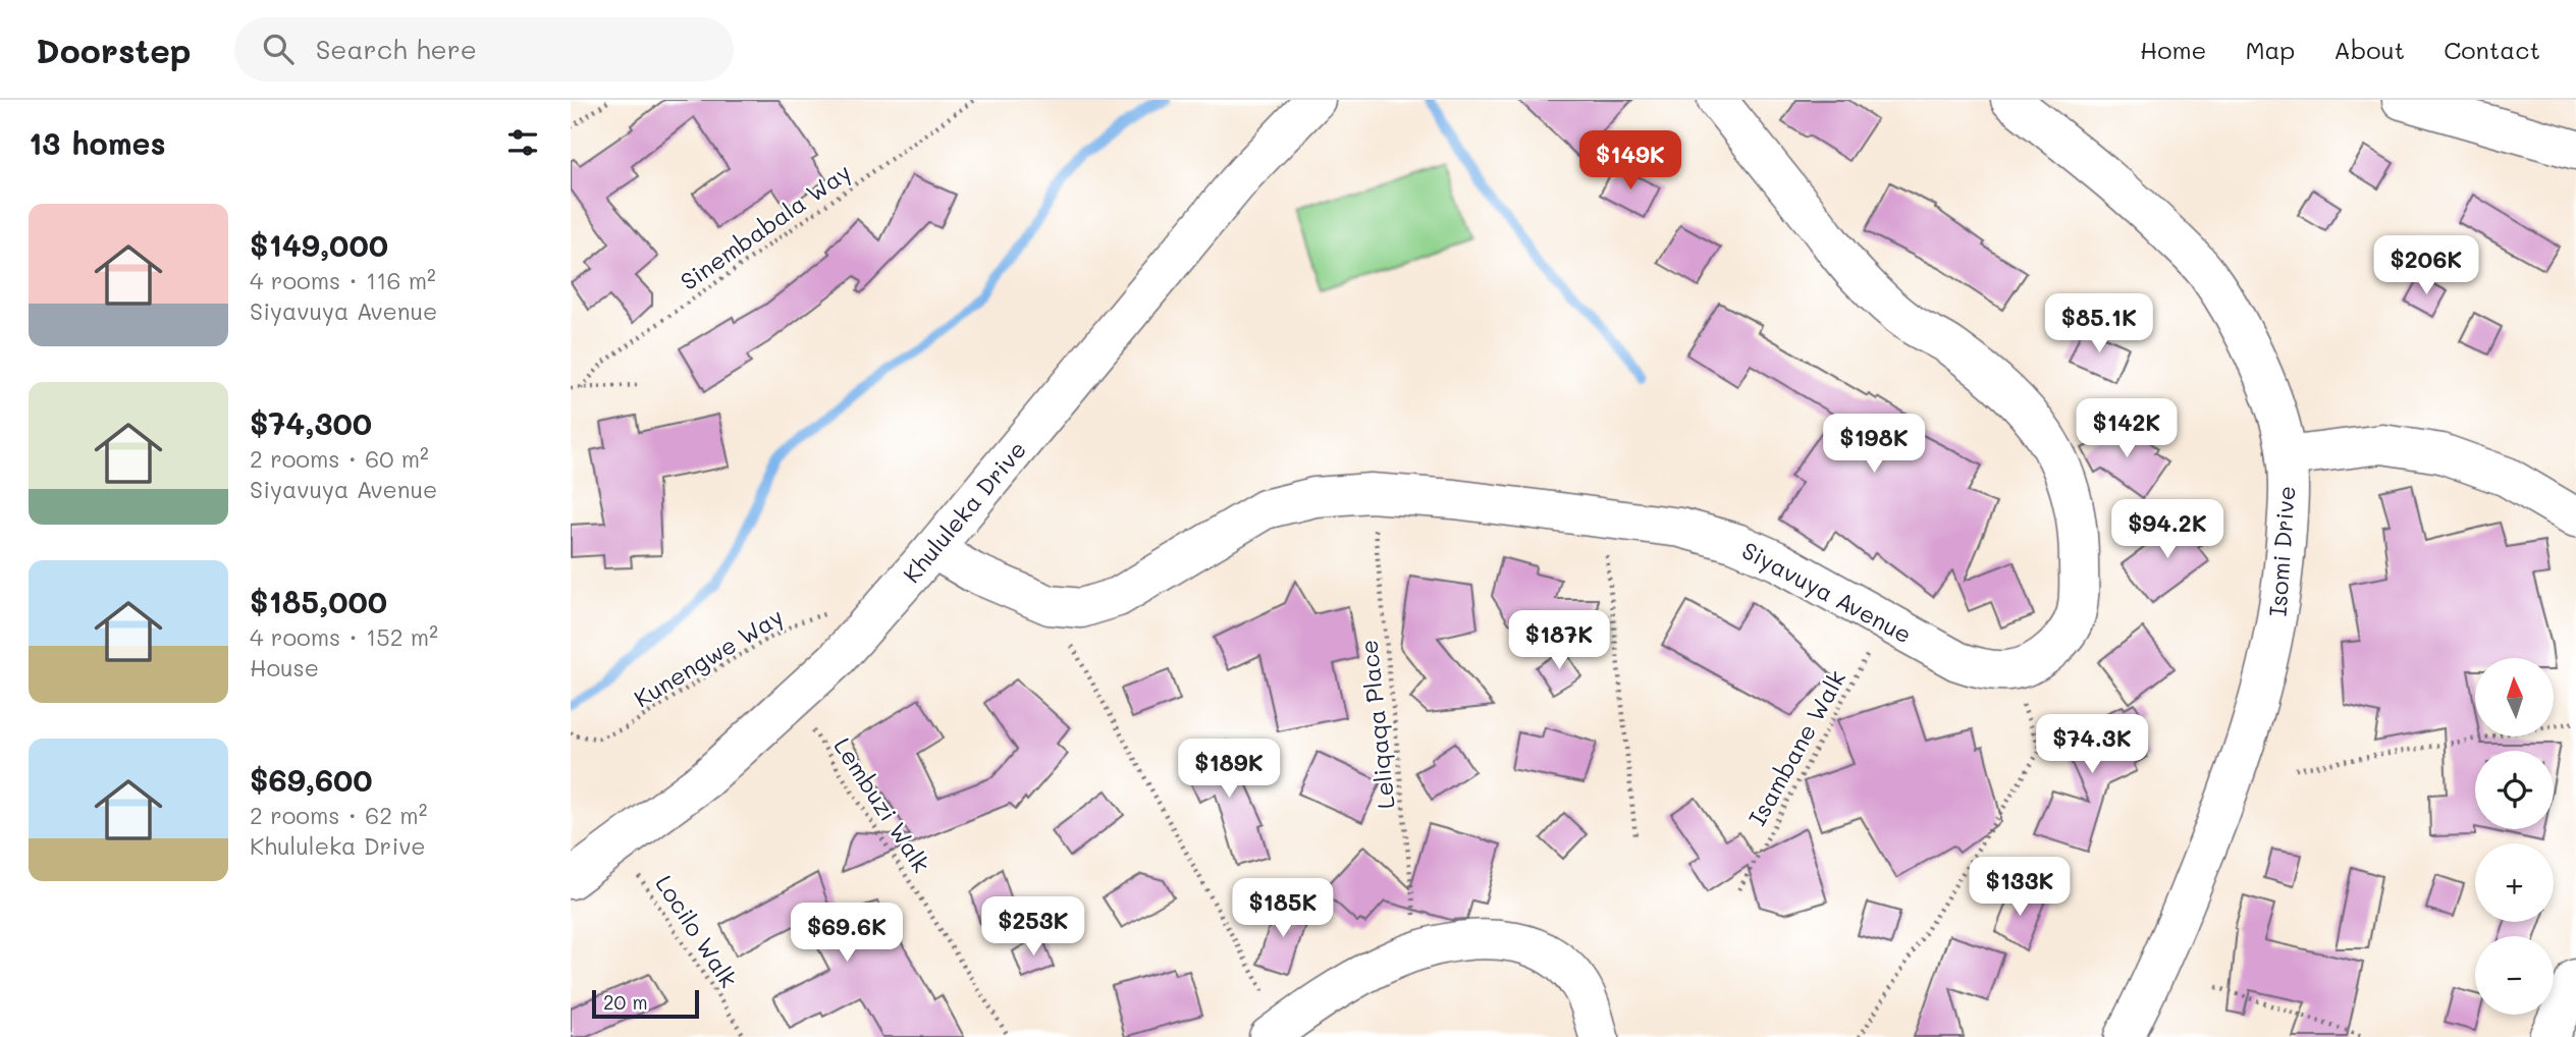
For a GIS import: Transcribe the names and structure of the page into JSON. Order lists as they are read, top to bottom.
{
  "streets": {
    "street": ["Khululeka Drive", "Isomi Drive", "Siyavuya Avenue"],
    "path": [
      "Sinembabala Way",
      "Kunengwe Way",
      "Leliqaqa Place",
      "Isambane Walk",
      "Lembuzi Walk",
      "Locilo Walk"
    ]
  },
  "crossings": [
    ["Khululeka Drive", "Siyavuya Avenue"],
    ["Khululeka Drive", "Kunengwe Way"],
    ["Khululeka Drive", "Lembuzi Walk"],
    ["Khululeka Drive", "Locilo Walk"],
    ["Siyavuya Avenue", "Leliqaqa Place"],
    ["Siyavuya Avenue", "Isambane Walk"]
  ],
  "scale_bar": "20 m",
  "north": "top",
  "page": {
    "header": "Doorstep",
    "search": "Search here",
    "nav": [
      "Home",
      "Map",
      "About",
      "Contact"
    ],
    "heading": "13 homes",
    "price": [
      "$149K",
      "$206K",
      "$85.1K",
      "$142K",
      "$198K",
      "$94.2K",
      "$187K",
      "$74.3K",
      "$189K",
      "$133K",
      "$185K",
      "$253K",
      "$69.6K"
    ],
    "list": [
      {
        "name": "$149,000",
        "note": "4 rooms · 116 m² · Siyavuya Avenue"
      },
      {
        "name": "$74,300",
        "note": "2 rooms · 60 m² · Siyavuya Avenue"
      },
      {
        "name": "$185,000",
        "note": "4 rooms · 152 m² · House"
      },
      {
        "name": "$69,600",
        "note": "2 rooms · 62 m² · Khululeka Drive"
      }
    ],
    "map_buttons": ["+", "−"],
    "scale": "20 m"
  }
}
